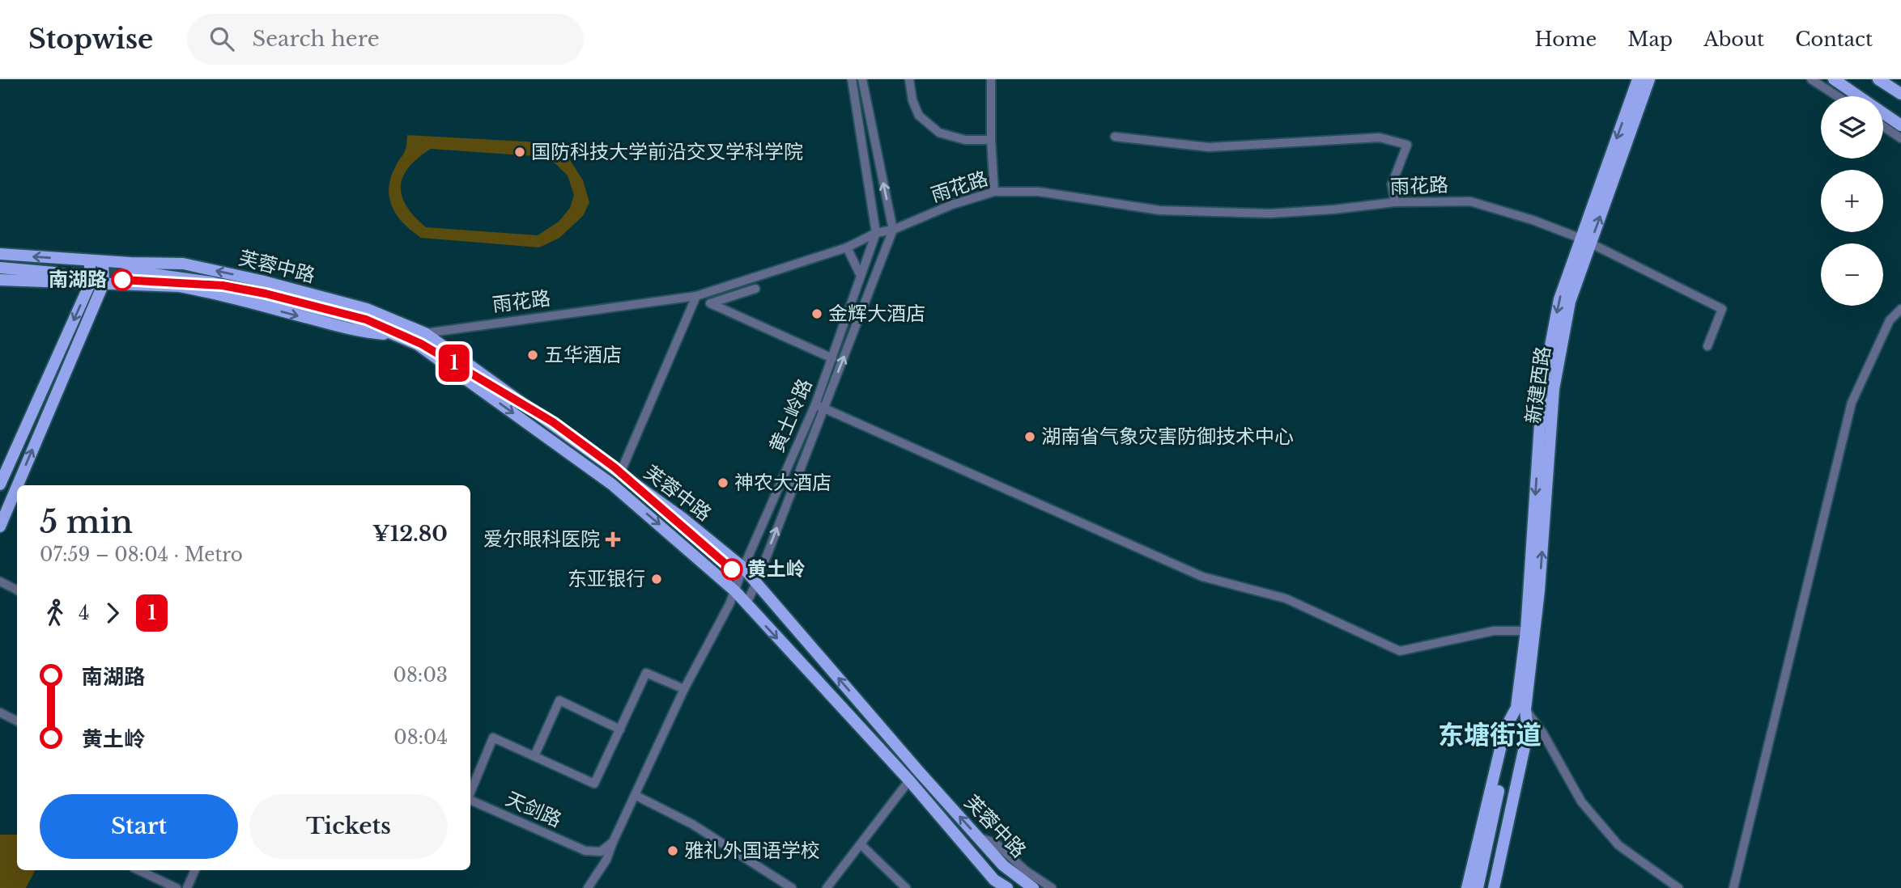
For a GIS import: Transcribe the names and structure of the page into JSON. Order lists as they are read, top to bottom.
{
  "streets": {
    "main road": ["芙蓉中路", "新建西路"],
    "street": ["雨花路", "黄土岭路", "天剑路"]
  },
  "crossings": [
    ["雨花路", "芙蓉中路"],
    ["雨花路", "新建西路"],
    ["雨花路", "黄土岭路"],
    ["芙蓉中路", "黄土岭路"],
    ["黄土岭路", "天剑路"]
  ],
  "districts": ["东塘街道"],
  "places": {
    "other": [
      "国防科技大学前沿交叉学科学院",
      "南湖路",
      "金辉大酒店",
      "五华酒店",
      "湖南省气象灾害防御技术中心",
      "神农大酒店",
      "黄土岭",
      "东亚银行",
      "雅礼外国语学校"
    ],
    "health": ["爱尔眼科医院"]
  },
  "lines": ["metro line 1"],
  "page": {
    "header": "Stopwise",
    "search": "Search here",
    "nav": [
      "Home",
      "Map",
      "About",
      "Contact"
    ],
    "on_map": "1",
    "map_buttons": ["+", "−"],
    "heading": ["5 min", "07:59 – 08:04 · Metro", "¥12.80"],
    "legs": ["4", "1"],
    "list": [
      {
        "name": "南湖路",
        "value": "08:03"
      },
      {
        "name": "黄土岭",
        "value": "08:04"
      }
    ],
    "buttons": ["Start", "Tickets"]
  }
}
